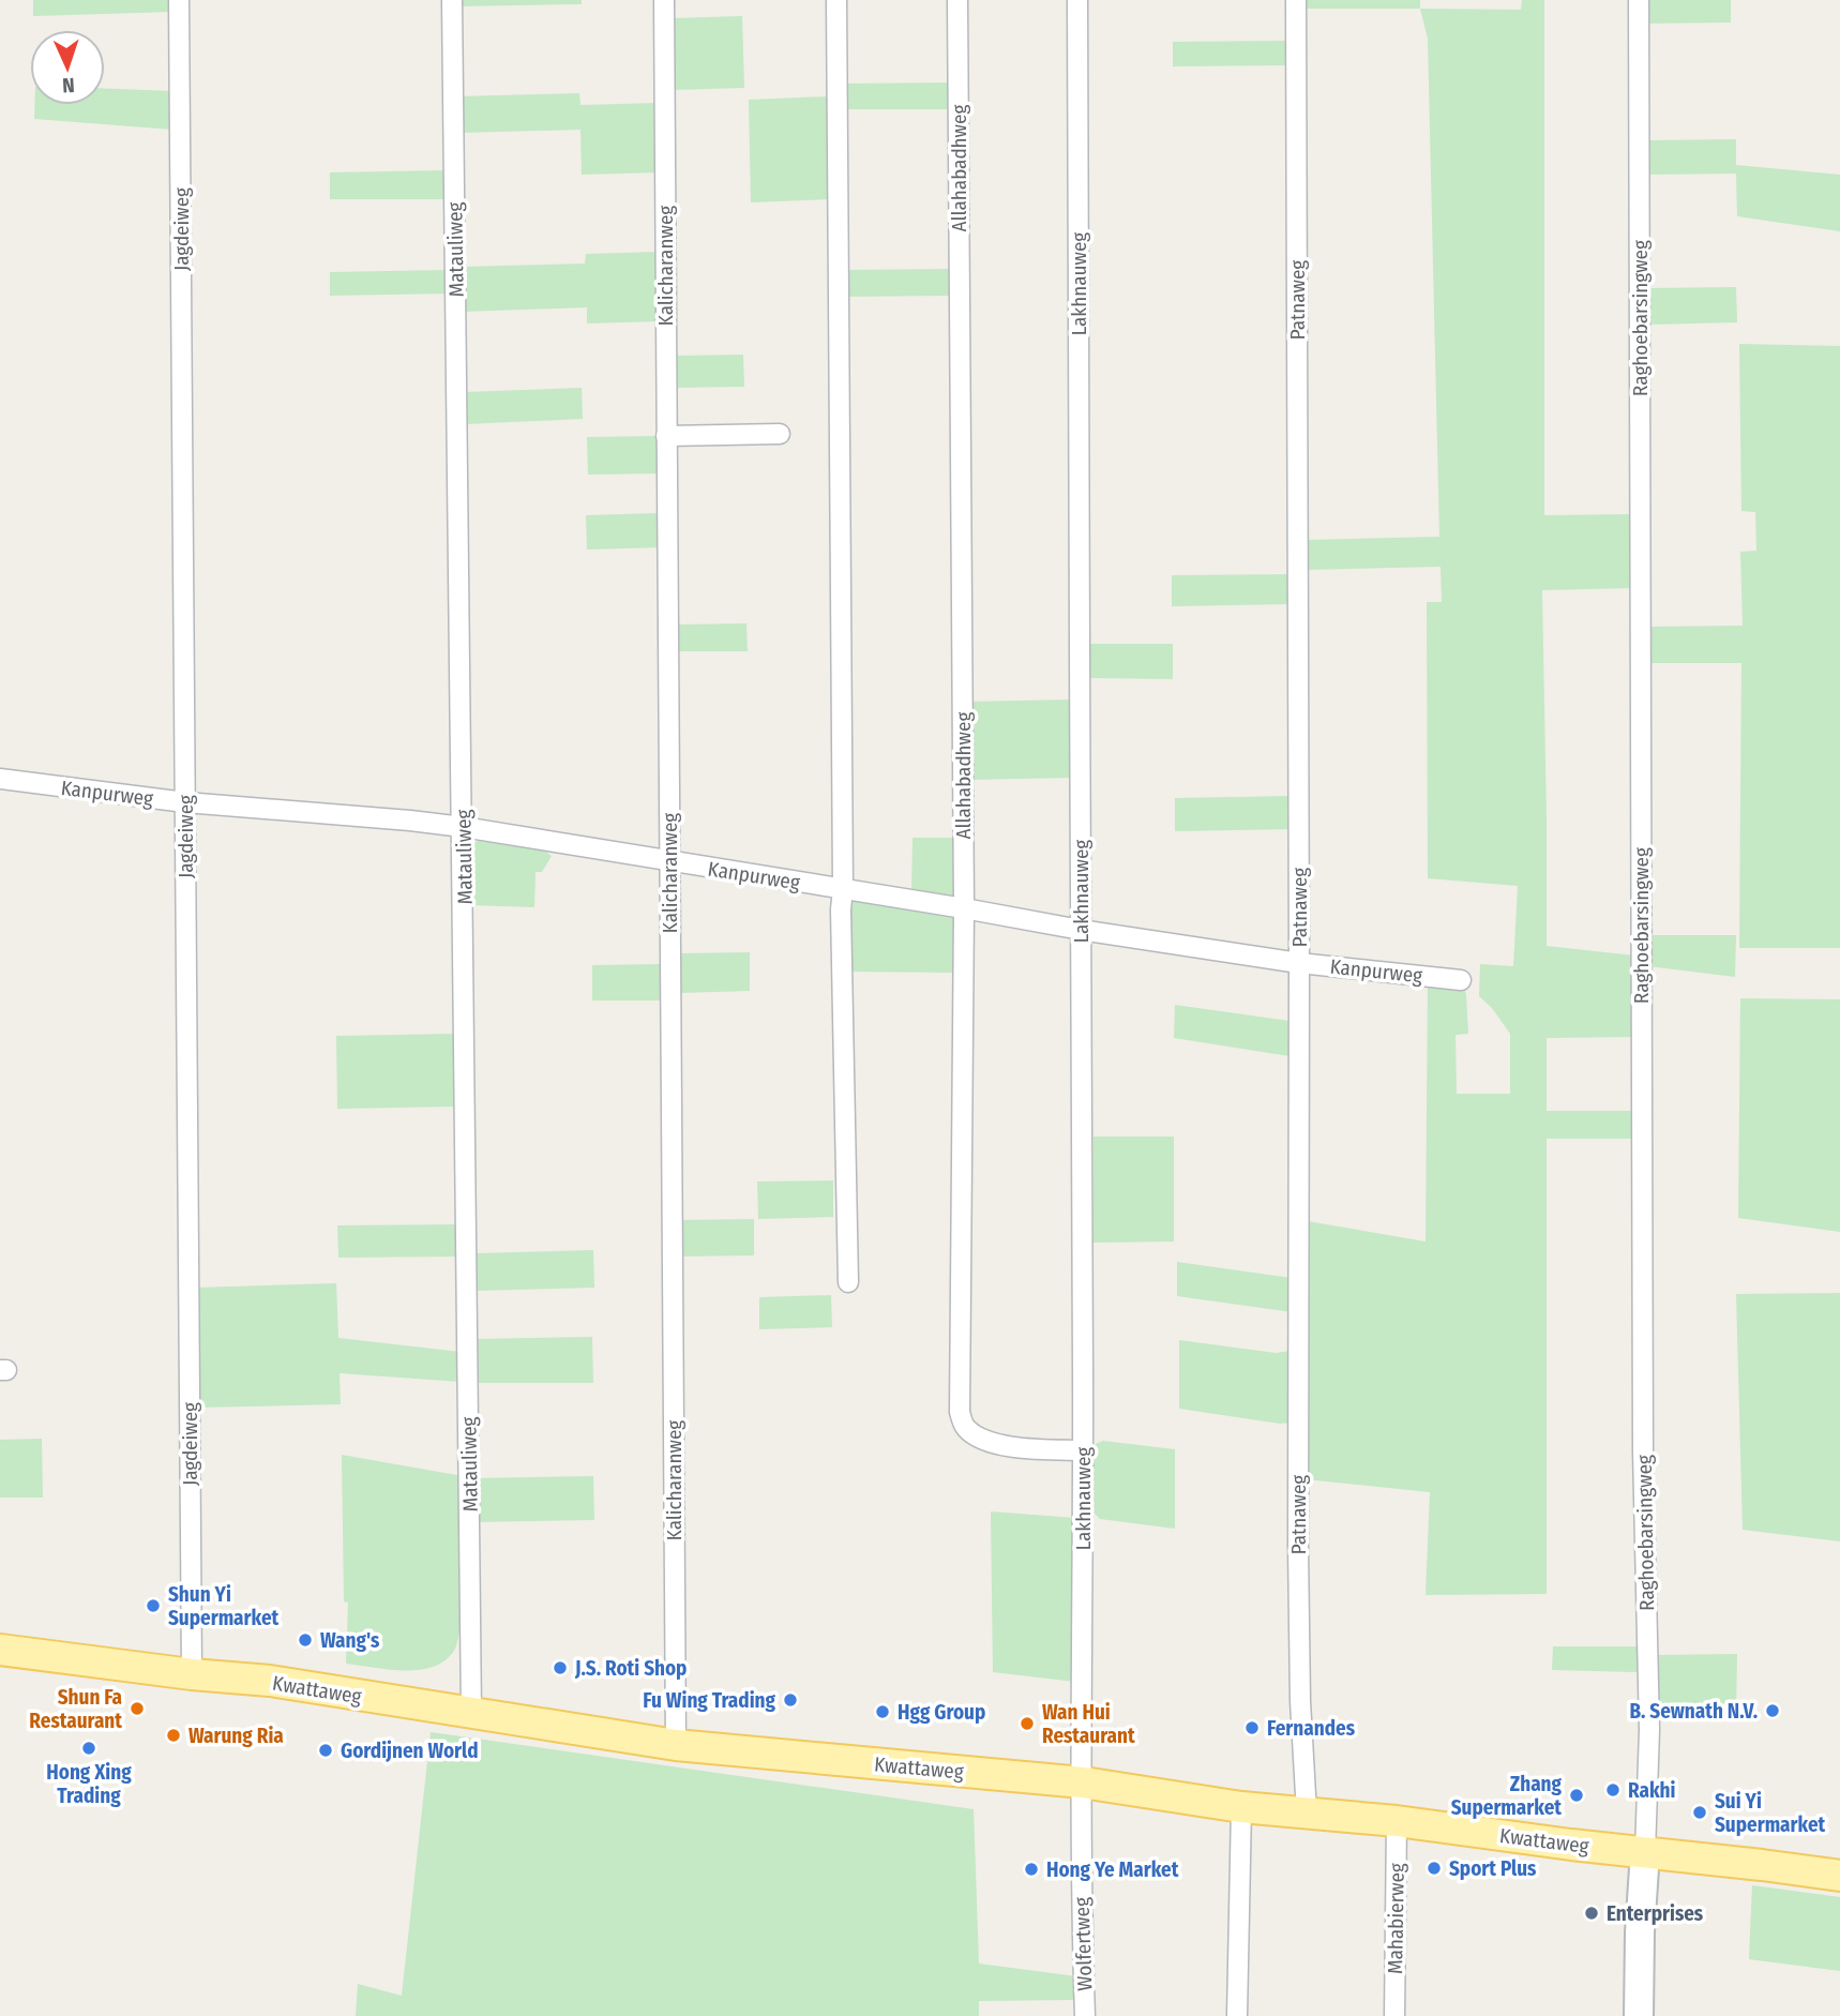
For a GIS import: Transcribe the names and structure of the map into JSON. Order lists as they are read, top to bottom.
{
  "streets": {
    "main road": ["Kwattaweg"],
    "street": [
      "Allahabadhweg",
      "Jagdeiweg",
      "Matauliweg",
      "Kalicharanweg",
      "Lakhnauweg",
      "Patnaweg",
      "Raghoebarsingweg",
      "Kanpurweg",
      "Mahabierweg",
      "Wolfertweg"
    ]
  },
  "crossings": [
    ["Allahabadhweg", "Lakhnauweg"],
    ["Allahabadhweg", "Kanpurweg"],
    ["Jagdeiweg", "Kanpurweg"],
    ["Jagdeiweg", "Kwattaweg"],
    ["Matauliweg", "Kanpurweg"],
    ["Matauliweg", "Kwattaweg"],
    ["Kalicharanweg", "Kanpurweg"],
    ["Kalicharanweg", "Kwattaweg"],
    ["Lakhnauweg", "Kanpurweg"],
    ["Lakhnauweg", "Kwattaweg"],
    ["Lakhnauweg", "Wolfertweg"],
    ["Patnaweg", "Kanpurweg"],
    ["Patnaweg", "Kwattaweg"],
    ["Raghoebarsingweg", "Kwattaweg"],
    ["Kwattaweg", "Mahabierweg"],
    ["Kwattaweg", "Wolfertweg"]
  ],
  "places": [
    "Shun Yi Supermarket",
    "Wang's",
    "J.S. Roti Shop",
    "Fu Wing Trading",
    "Shun Fa Restaurant",
    "B. Sewnath N.V.",
    "Hgg Group",
    "Wan Hui Restaurant",
    "Fernandes",
    "Warung Ria",
    "Hong Xing Trading",
    "Gordijnen World",
    "Rakhi",
    "Zhang Supermarket",
    "Sui Yi Supermarket",
    "Sport Plus",
    "Hong Ye Market",
    "Enterprises"
  ],
  "north": "bottom"
}
